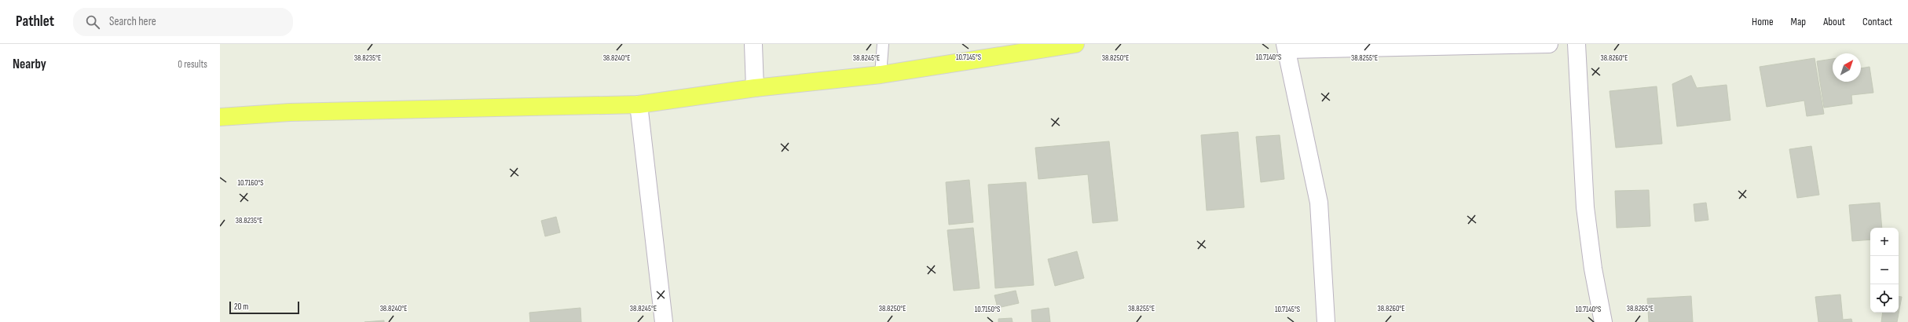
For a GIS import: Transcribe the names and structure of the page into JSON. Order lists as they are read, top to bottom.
{
  "scale_bar": "20 m",
  "north": "top right",
  "page": {
    "header": "Pathlet",
    "search": "Search here",
    "nav": [
      "Home",
      "Map",
      "About",
      "Contact"
    ],
    "heading": ["Nearby", "0 results"],
    "map_buttons": ["+", "−"],
    "scale": "20 m"
  },
  "coordinates": [
    "10.7145°S",
    "10.7140°S",
    "38.8235°E",
    "38.8240°E",
    "38.8245°E",
    "38.8250°E",
    "38.8255°E",
    "38.8260°E",
    "10.7160°S",
    "38.8265°E",
    "10.7150°S"
  ]
}
